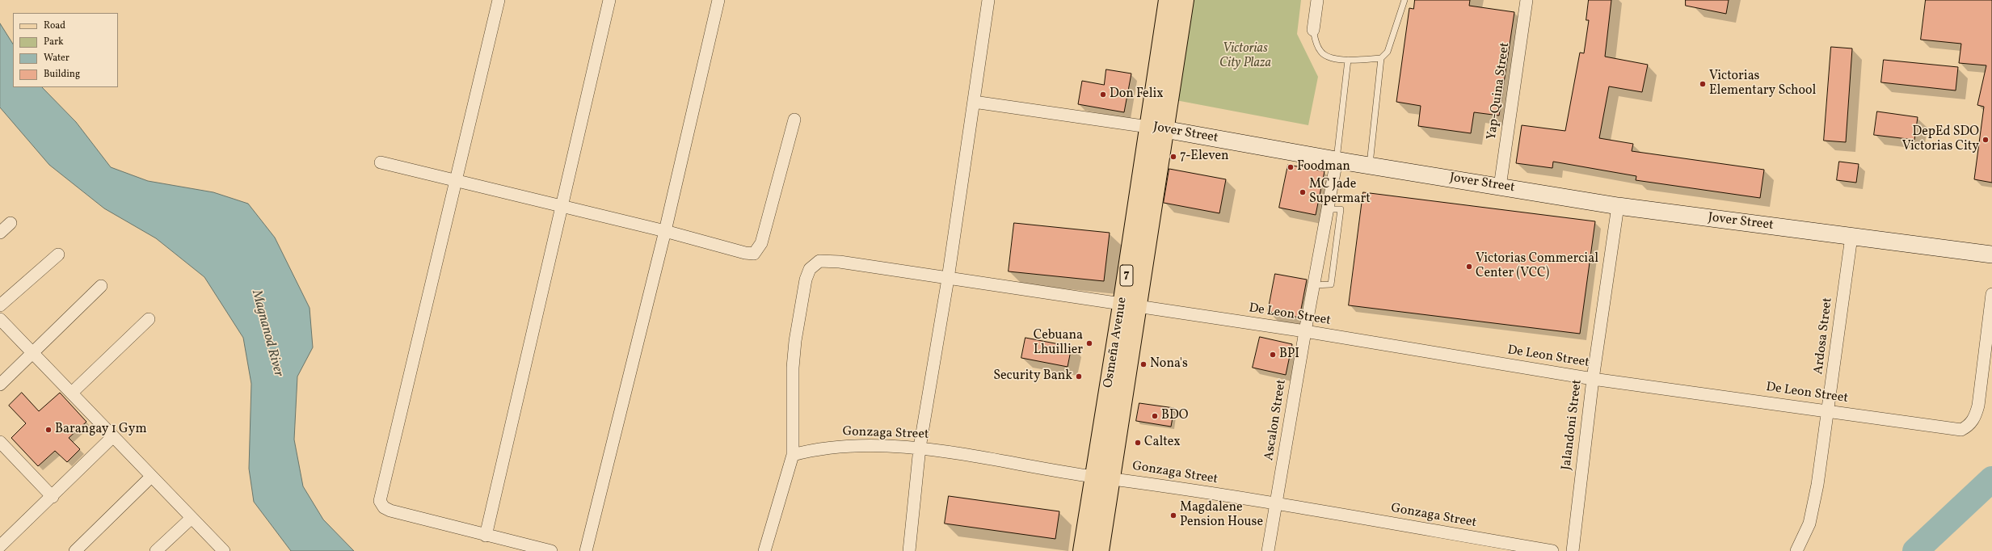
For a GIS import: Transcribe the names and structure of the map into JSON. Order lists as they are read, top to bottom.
{
  "streets": {
    "main road": ["7", "Osmeña Avenue"],
    "street": [
      "Yap-Quina Street",
      "Jover Street",
      "De Leon Street",
      "Ardosa Street",
      "Ascalon Street",
      "Jalandoni Street",
      "Gonzaga Street"
    ]
  },
  "crossings": [
    ["Yap-Quina Street", "Jover Street"],
    ["Jover Street", "Ardosa Street"],
    ["Jover Street", "Osmeña Avenue"],
    ["Jover Street", "Ascalon Street"],
    ["Jover Street", "Jalandoni Street"],
    ["De Leon Street", "Ardosa Street"],
    ["De Leon Street", "Osmeña Avenue"],
    ["De Leon Street", "Ascalon Street"],
    ["De Leon Street", "Jalandoni Street"],
    ["De Leon Street", "Gonzaga Street"],
    ["Osmeña Avenue", "Gonzaga Street"],
    ["Ascalon Street", "Gonzaga Street"]
  ],
  "water": ["Magnanod River"],
  "parks": ["Victorias City Plaza"],
  "places": [
    "Victorias Elementary School",
    "Don Felix",
    "DepEd SDO Victorias City",
    "7-Eleven",
    "Foodman",
    "MC Jade Supermart",
    "Victorias Commercial Center (VCC)",
    "Cebuana Lhuillier",
    "BPI",
    "Nona's",
    "Security Bank",
    "BDO",
    "Barangay 1 Gym",
    "Caltex",
    "Magdalene Pension House"
  ],
  "legend": [
    "Road",
    "Park",
    "Water",
    "Building"
  ]
}
